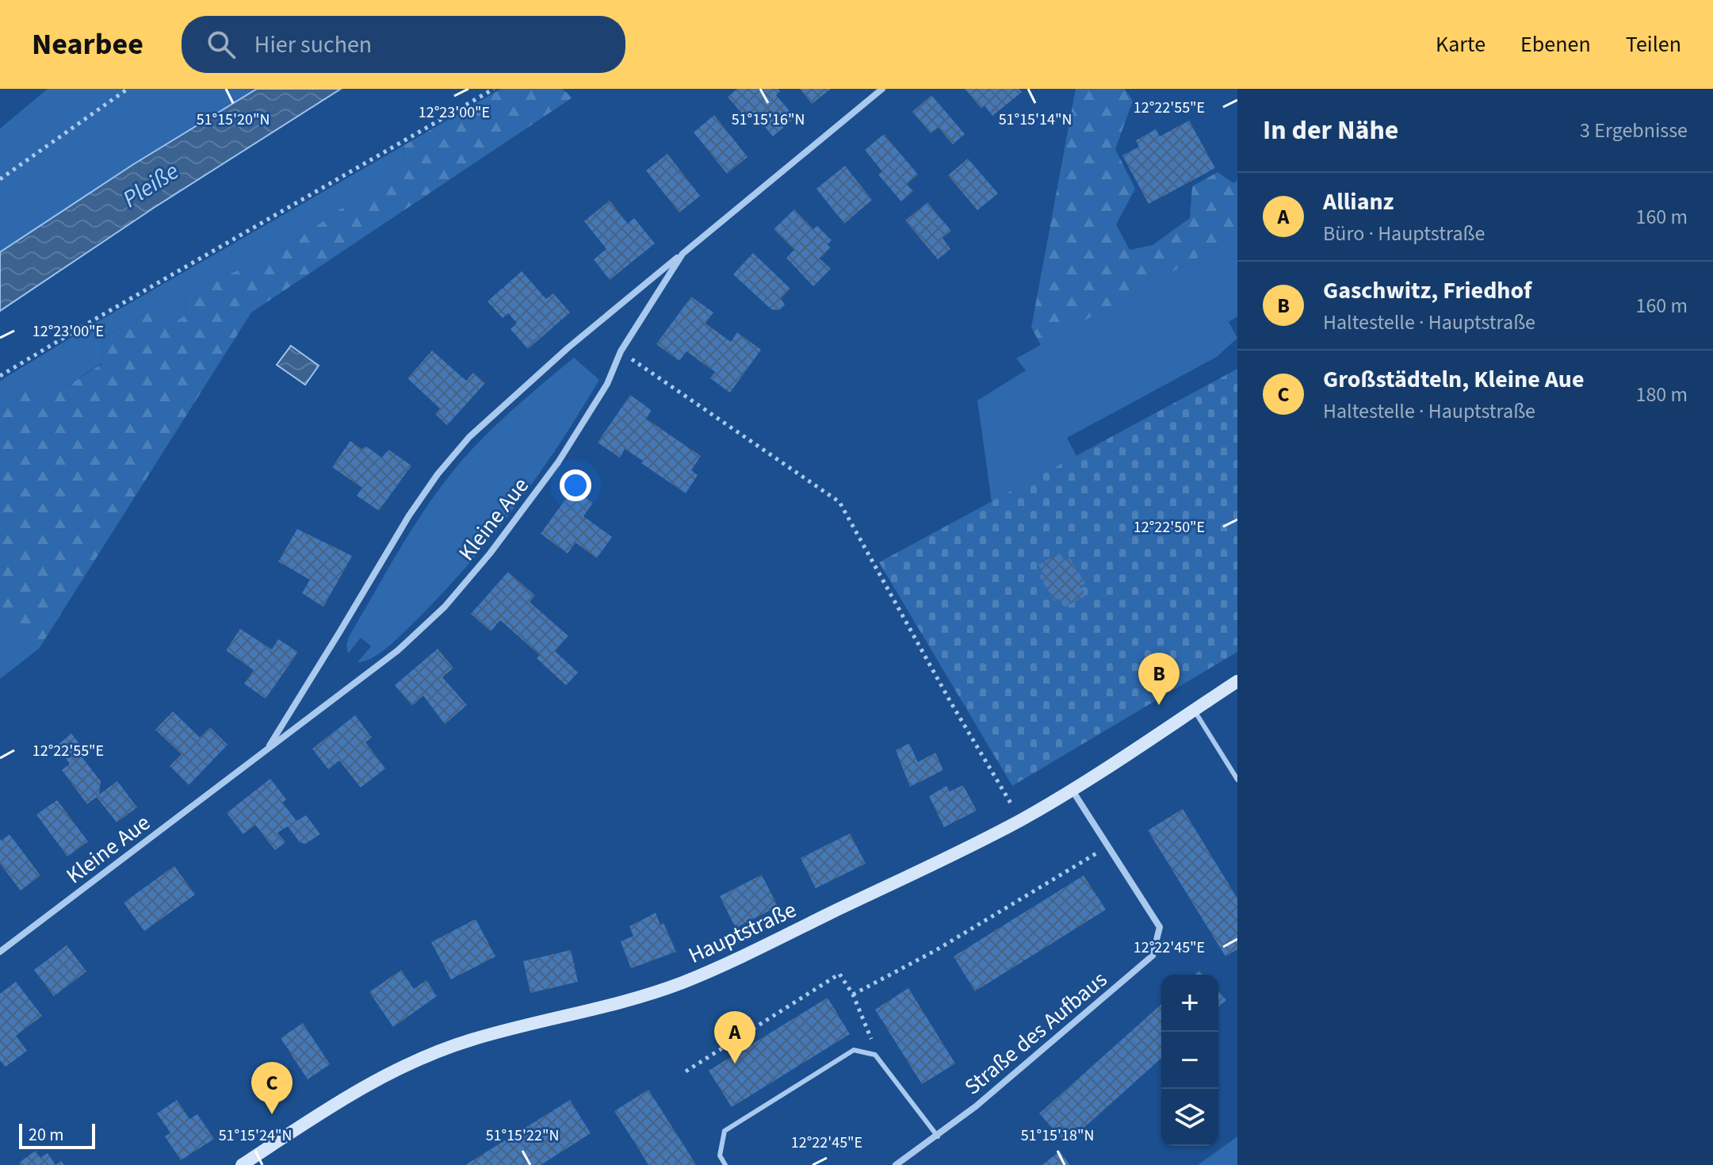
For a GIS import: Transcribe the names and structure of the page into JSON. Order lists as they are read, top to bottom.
{
  "streets": {
    "main road": ["Hauptstraße"],
    "street": ["Kleine Aue", "Straße des Aufbaus"]
  },
  "crossings": [
    ["Hauptstraße", "Straße des Aufbaus"]
  ],
  "water": ["Pleiße"],
  "scale_bar": "20 m",
  "page": {
    "header": "Nearbee",
    "search": "Hier suchen",
    "nav": ["Karte", "Ebenen", "Teilen"],
    "heading": ["In der Nähe", "3 Ergebnisse"],
    "list": [
      {
        "mark": "A",
        "name": "Allianz",
        "note": "Büro · Hauptstraße",
        "value": "160 m"
      },
      {
        "mark": "B",
        "name": "Gaschwitz, Friedhof",
        "note": "Haltestelle · Hauptstraße",
        "value": "160 m"
      },
      {
        "mark": "C",
        "name": "Großstädteln, Kleine Aue",
        "note": "Haltestelle · Hauptstraße",
        "value": "180 m"
      }
    ],
    "pins": ["B", "A", "C"],
    "map_buttons": ["+", "−"],
    "scale": "20 m"
  },
  "coordinates": [
    "12°22'55\"E",
    "12°23'00\"E",
    "51°15'20\"N",
    "51°15'16\"N",
    "51°15'14\"N",
    "12°22'50\"E",
    "12°22'45\"E",
    "51°15'24\"N",
    "51°15'22\"N",
    "51°15'18\"N"
  ]
}
